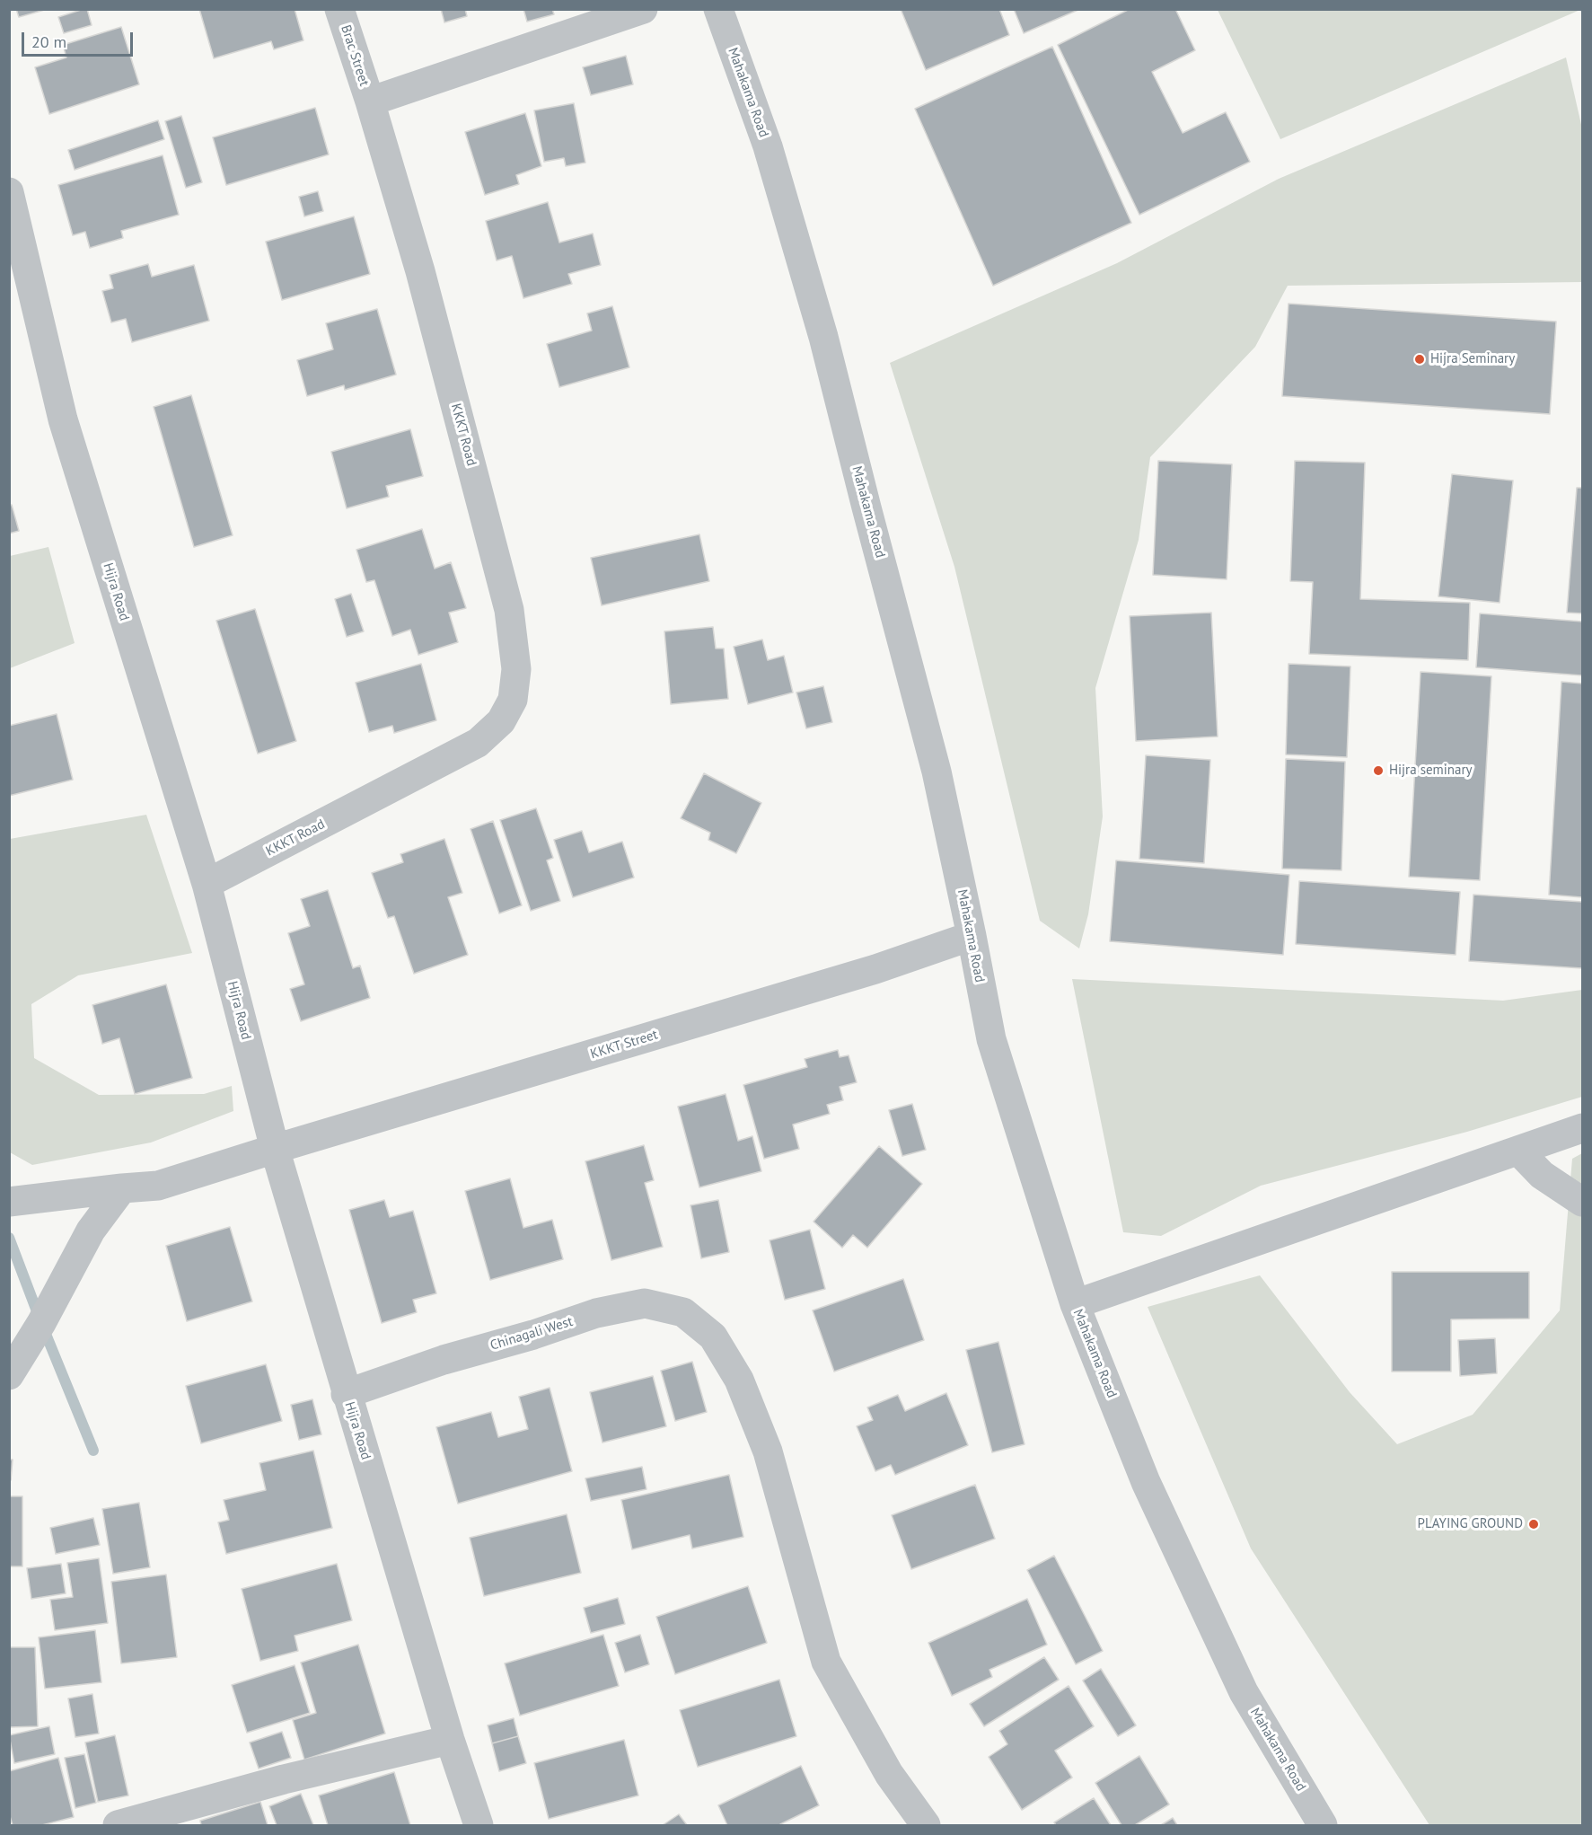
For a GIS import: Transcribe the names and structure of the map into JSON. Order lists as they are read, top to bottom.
{
  "streets": {
    "street": [
      "Brac Street",
      "Mahakama Road",
      "KKKT Road",
      "Hijra Road",
      "KKKT Street",
      "Chinagali West"
    ]
  },
  "crossings": [
    ["Brac Street", "KKKT Road"],
    ["Mahakama Road", "KKKT Street"],
    ["KKKT Road", "Hijra Road"],
    ["Hijra Road", "KKKT Street"],
    ["Hijra Road", "Chinagali West"]
  ],
  "places": ["Hijra Seminary", "Hijra seminary", "PLAYING GROUND"],
  "scale_bar": "20 m"
}
